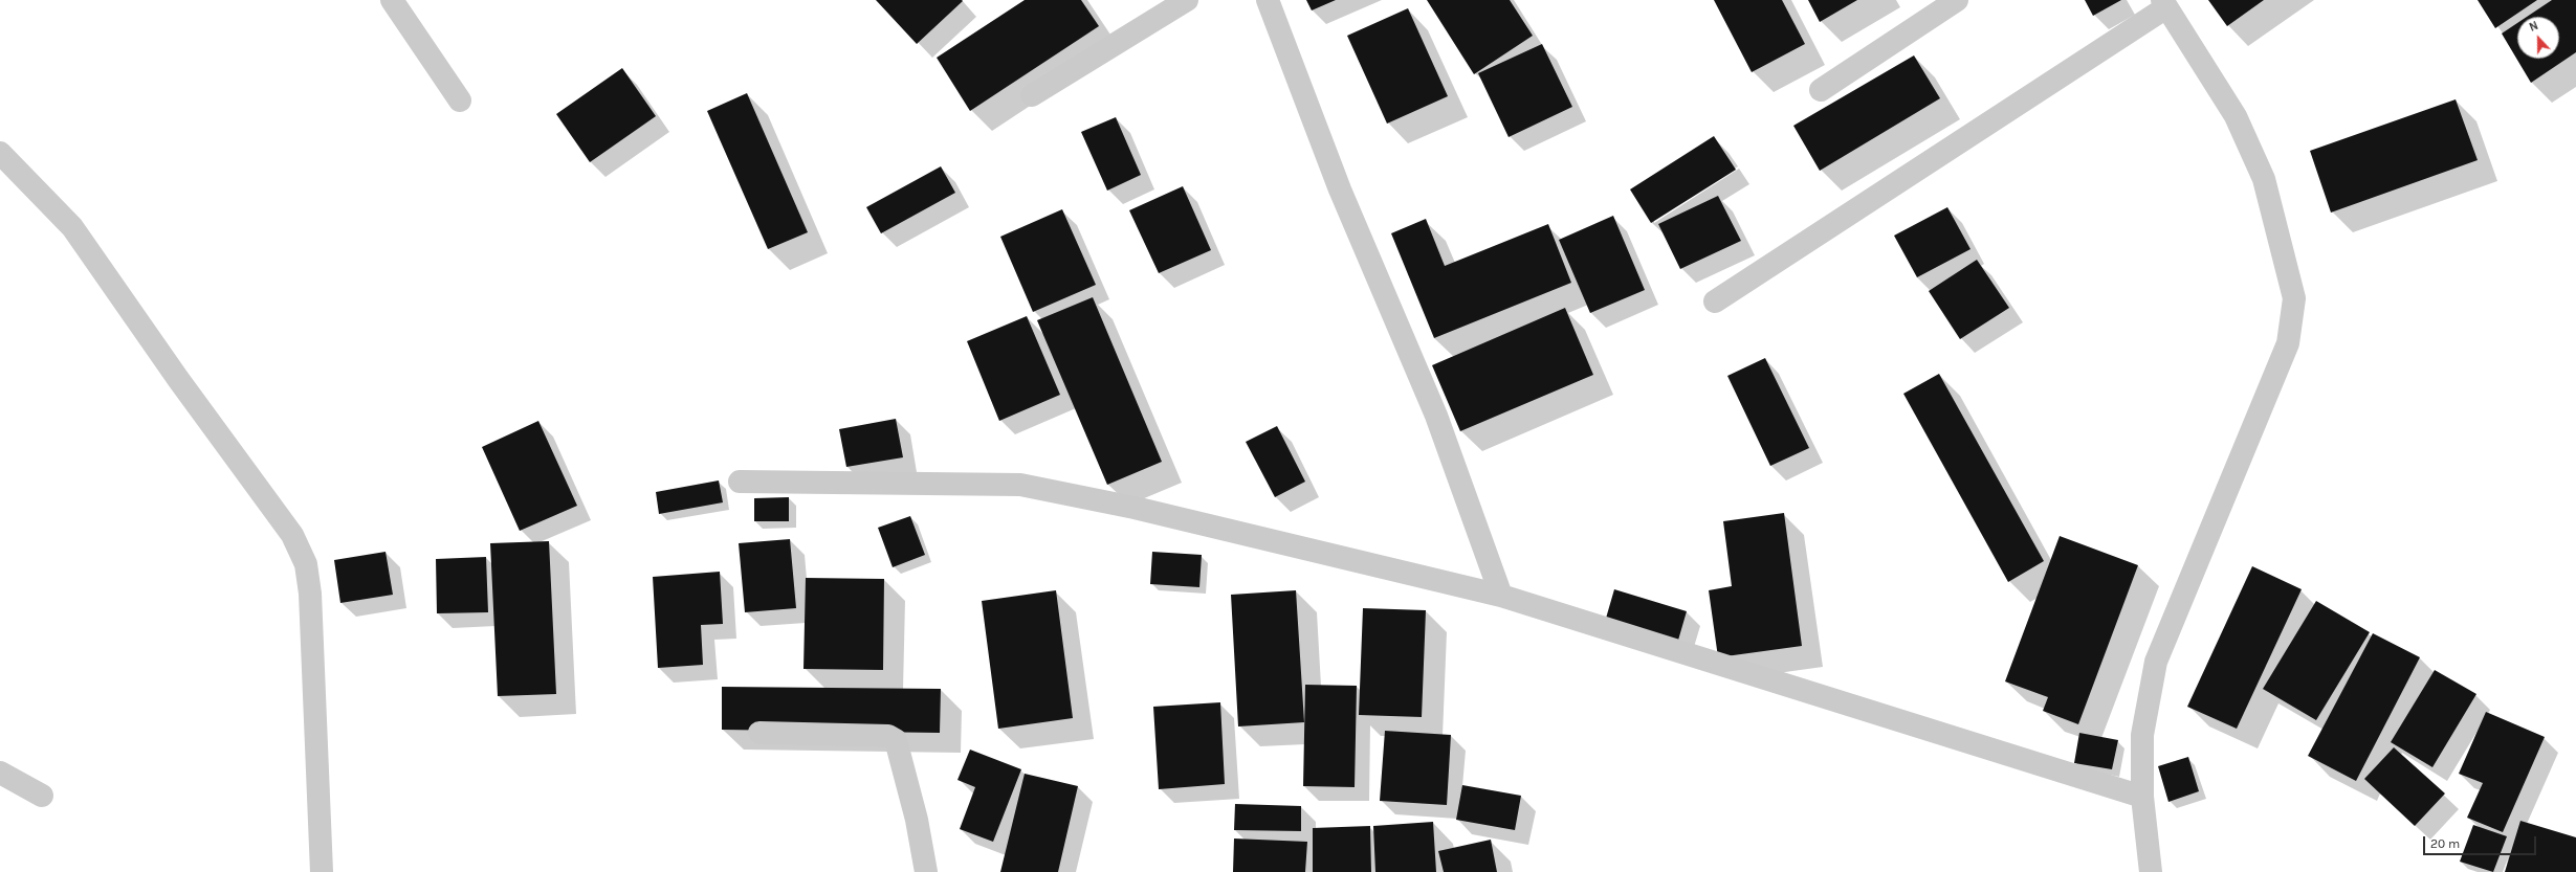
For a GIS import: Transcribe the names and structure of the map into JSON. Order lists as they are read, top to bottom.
{
  "scale_bar": "20 m",
  "north": "top"
}
